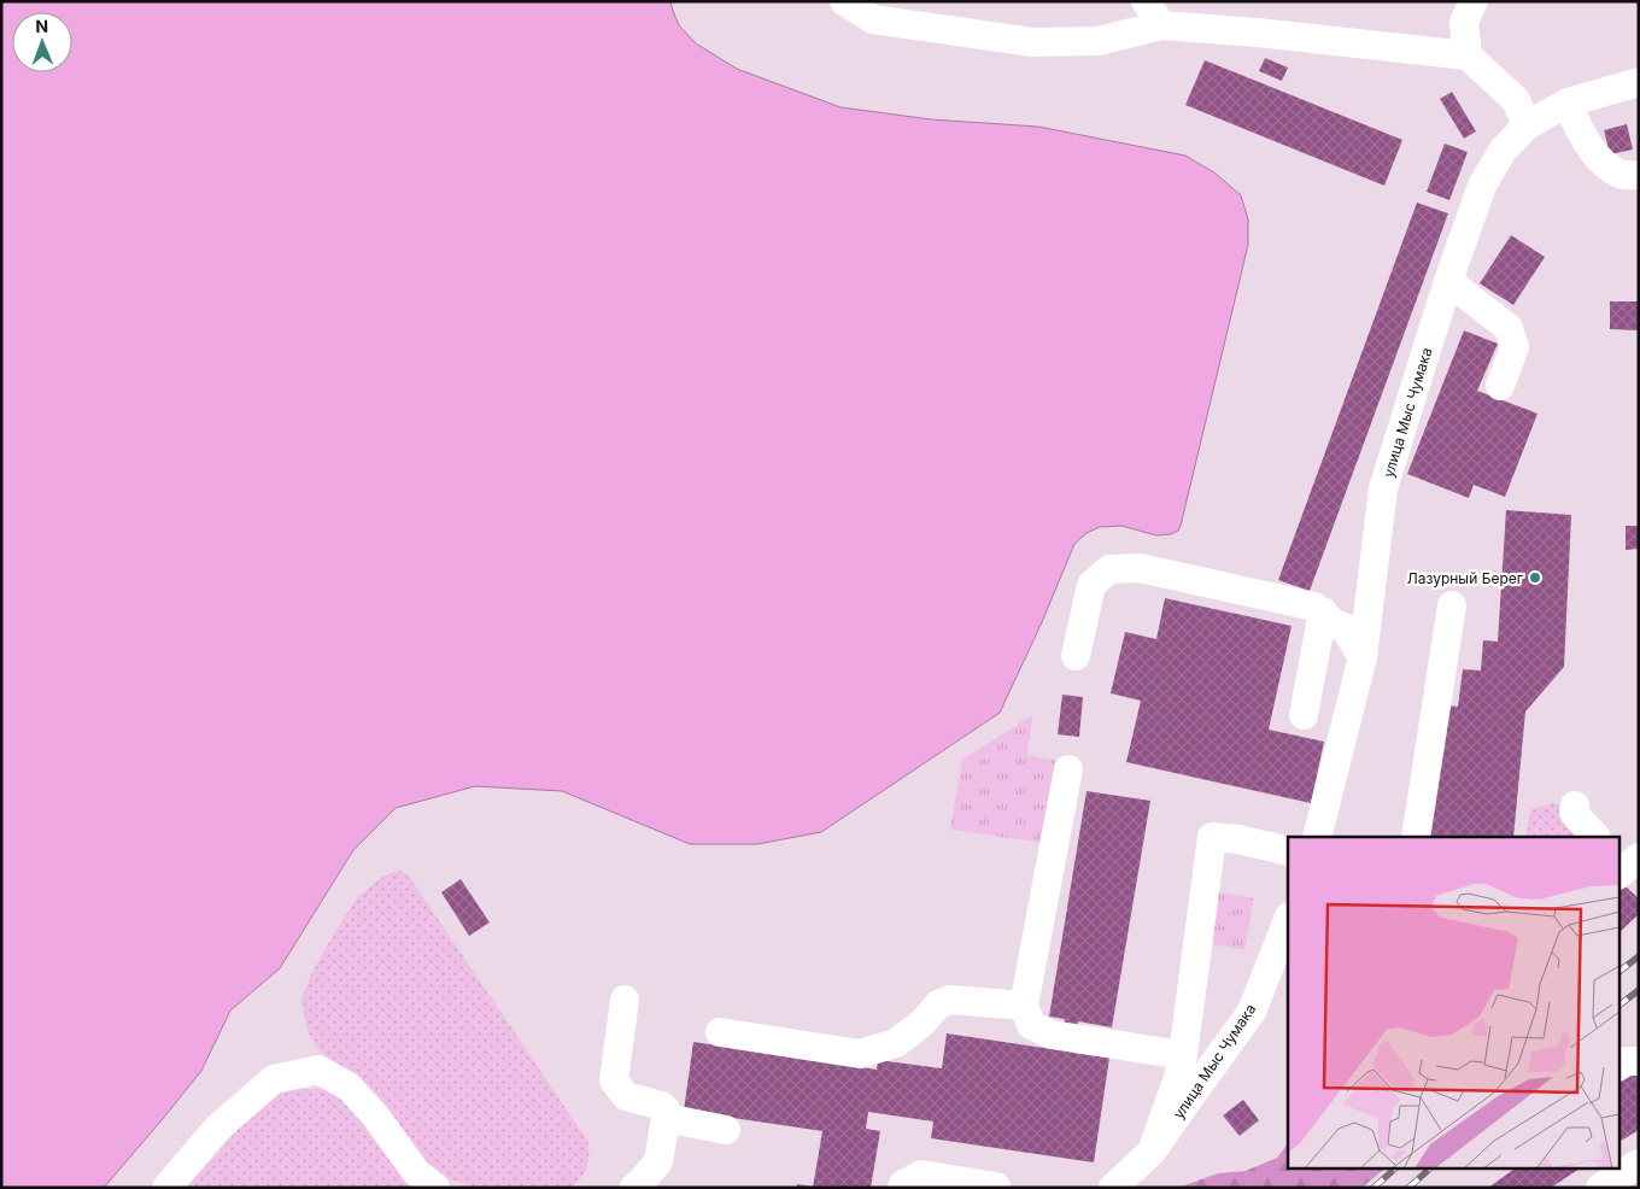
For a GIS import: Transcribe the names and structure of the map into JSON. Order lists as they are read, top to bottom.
{
  "streets": {
    "street": ["улица Мыс Чумака"]
  },
  "places": ["Лазурный Берег"],
  "north": "top"
}
